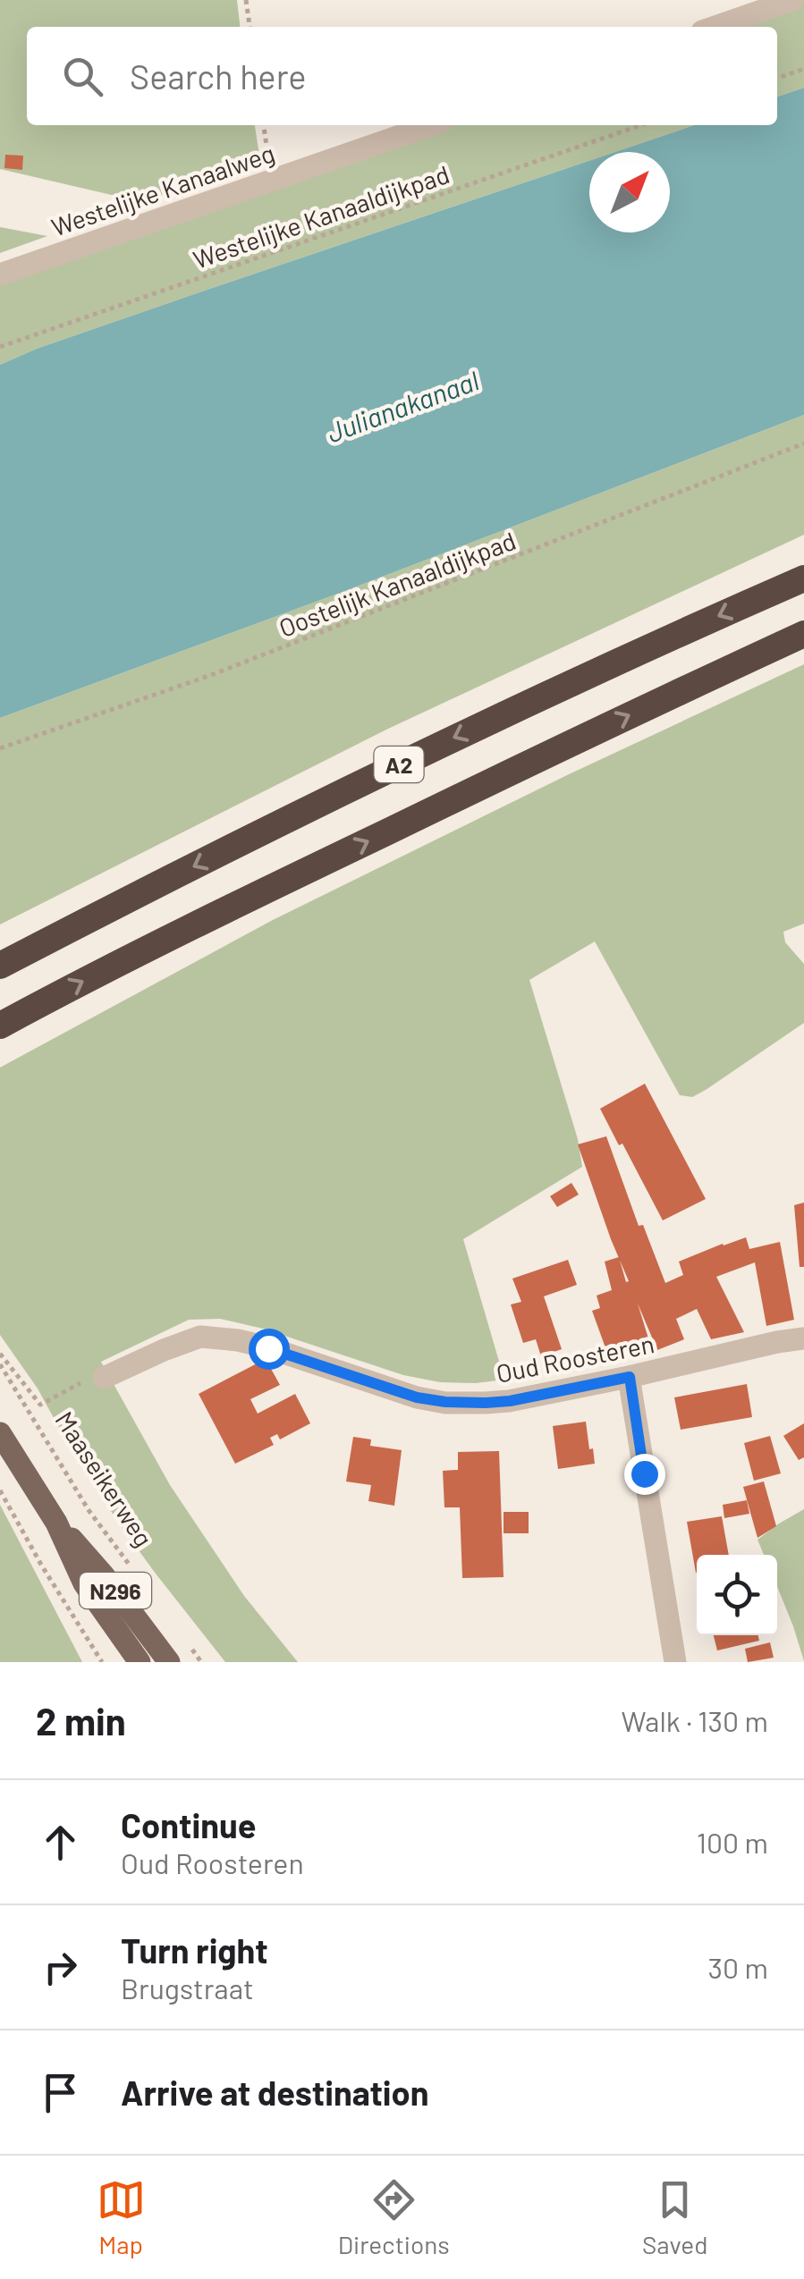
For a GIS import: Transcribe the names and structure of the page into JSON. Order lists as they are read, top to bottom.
{
  "streets": {
    "highway": ["A2"],
    "main road": ["N296"],
    "street": ["Westelijke Kanaalweg", "Oud Roosteren"],
    "path": ["Westelijke Kanaaldijkpad", "Oostelijk Kanaaldijkpad", "Maaseikerweg"]
  },
  "water": ["Julianakanaal"],
  "north": "top right",
  "page": {
    "search": "Search here",
    "heading": ["2 min", "Walk · 130 m"],
    "list": [
      ["Continue", "Oud Roosteren", "100 m"],
      ["Turn right", "Brugstraat", "30 m"],
      "Arrive at destination"
    ],
    "nav": ["Map", "Directions", "Saved"]
  }
}
